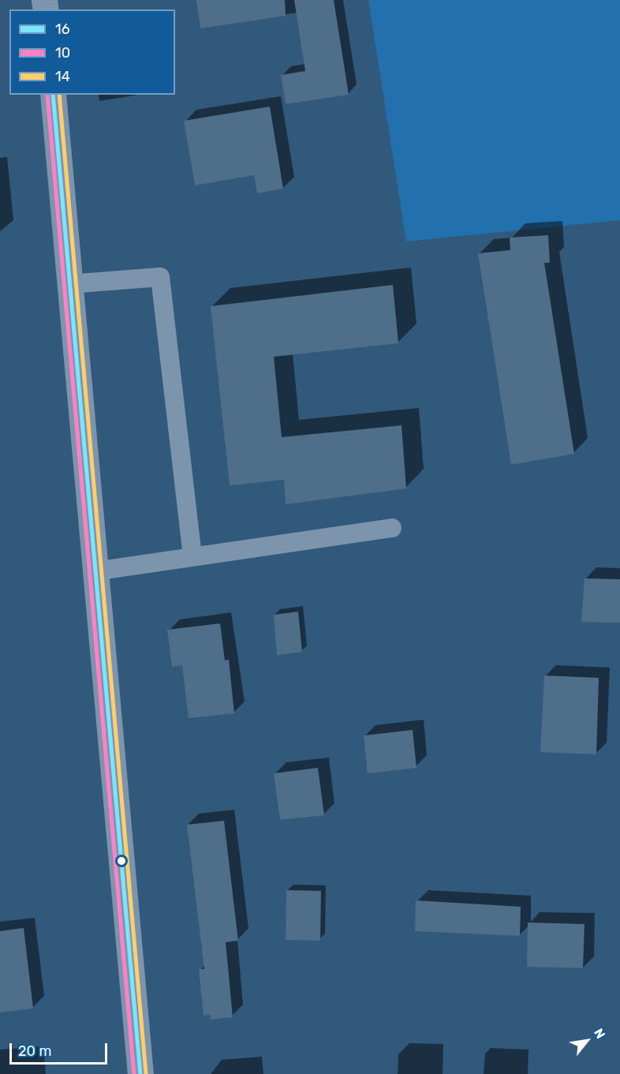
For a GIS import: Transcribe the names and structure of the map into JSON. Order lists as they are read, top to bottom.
{
  "lines": ["transit line 16", "transit line 10", "transit line 14"],
  "legend": ["16", "10", "14"],
  "scale_bar": "20 m",
  "north": "top right"
}
